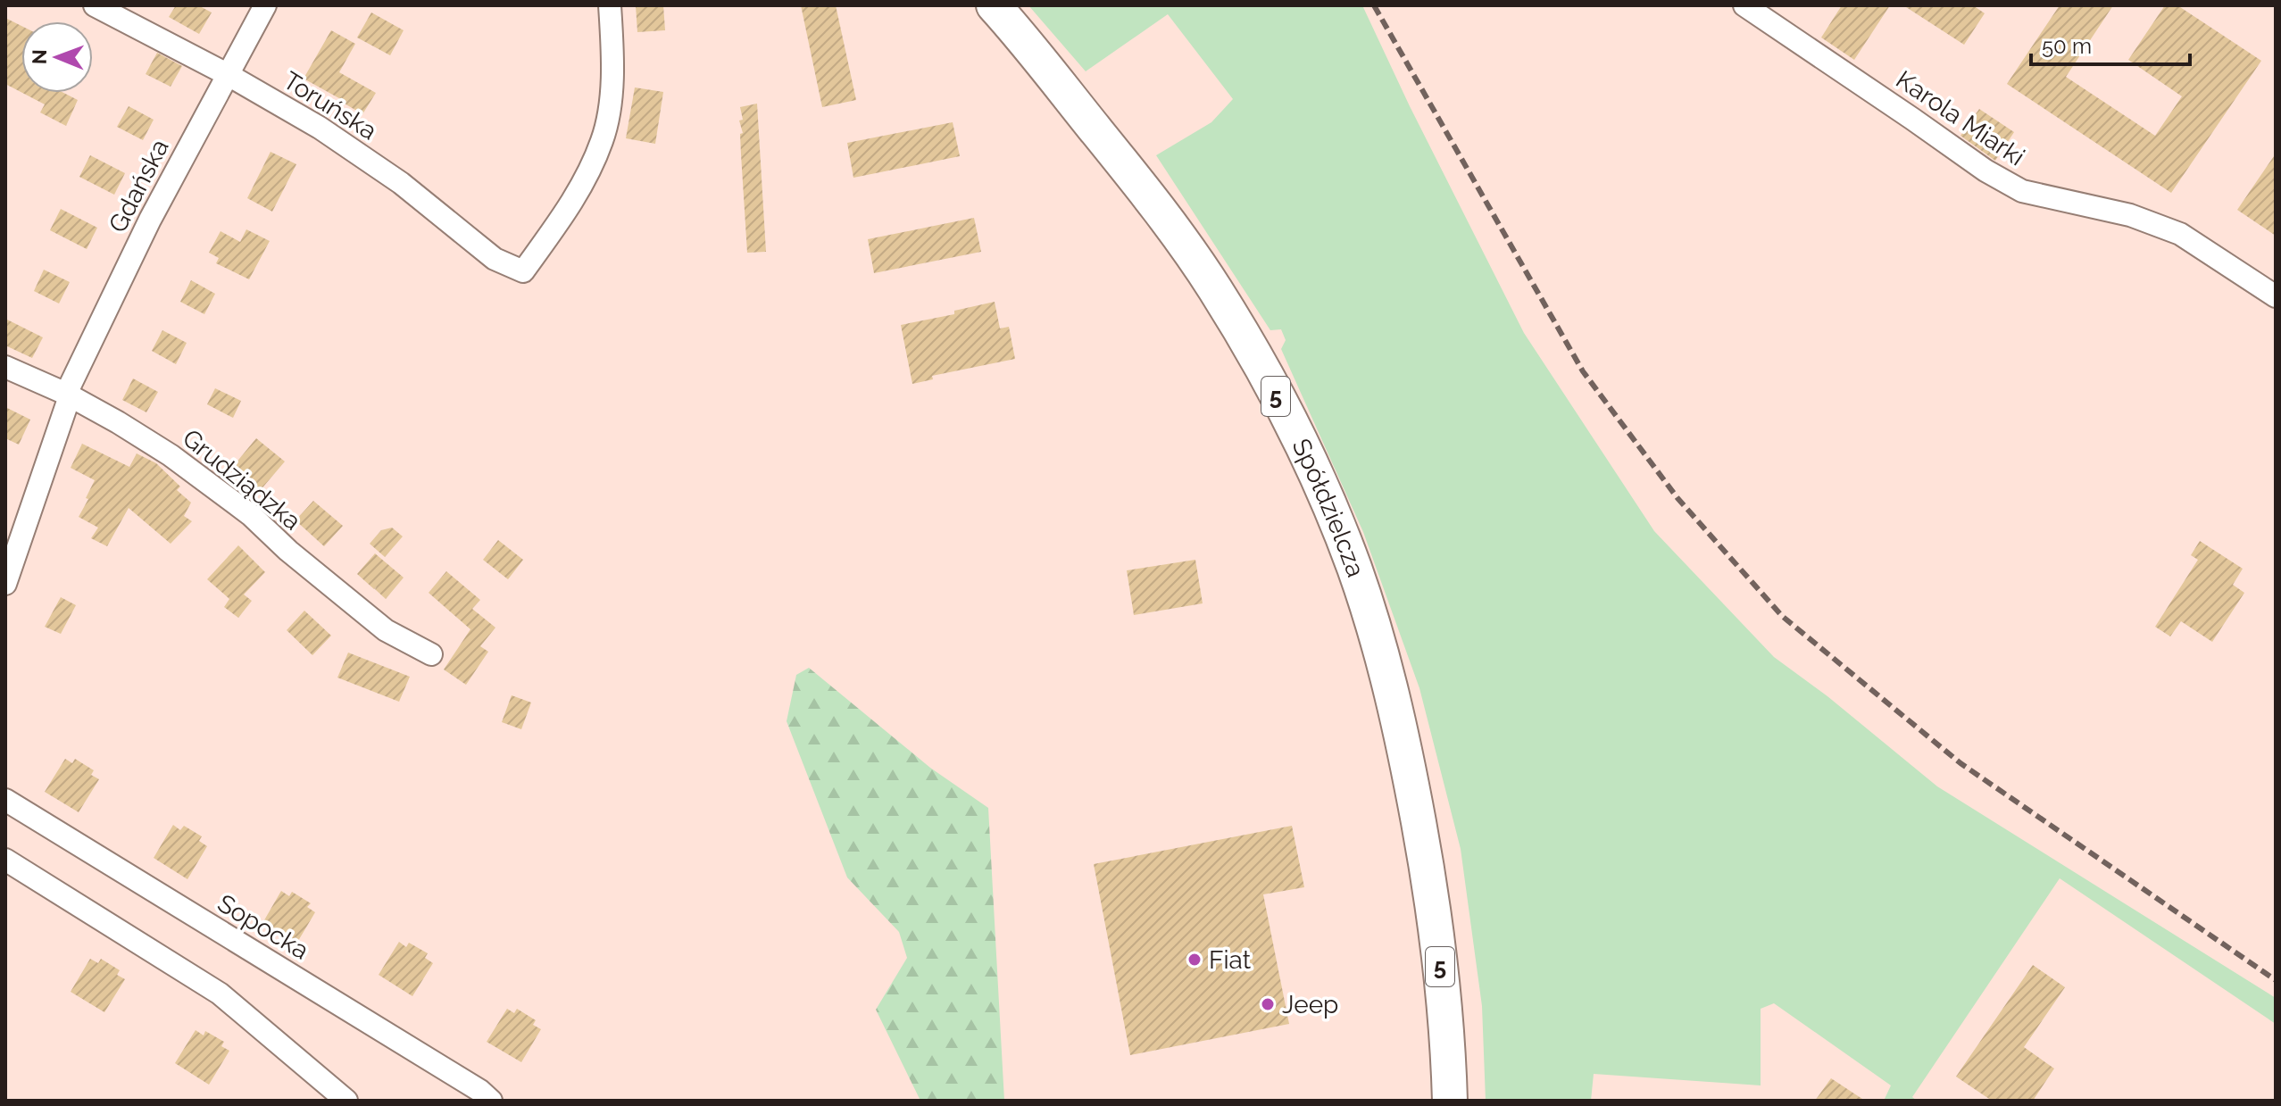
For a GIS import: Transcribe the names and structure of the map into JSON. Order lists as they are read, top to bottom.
{
  "streets": {
    "main road": ["5", "Spółdzielcza"],
    "street": [
      "Toruńska",
      "Karola Miarki",
      "Gdańska",
      "Grudziądzka",
      "Sopocka"
    ]
  },
  "crossings": [
    ["Toruńska", "Gdańska"],
    ["Gdańska", "Grudziądzka"]
  ],
  "places": ["Fiat", "Jeep"],
  "scale_bar": "50 m",
  "north": "left"
}
